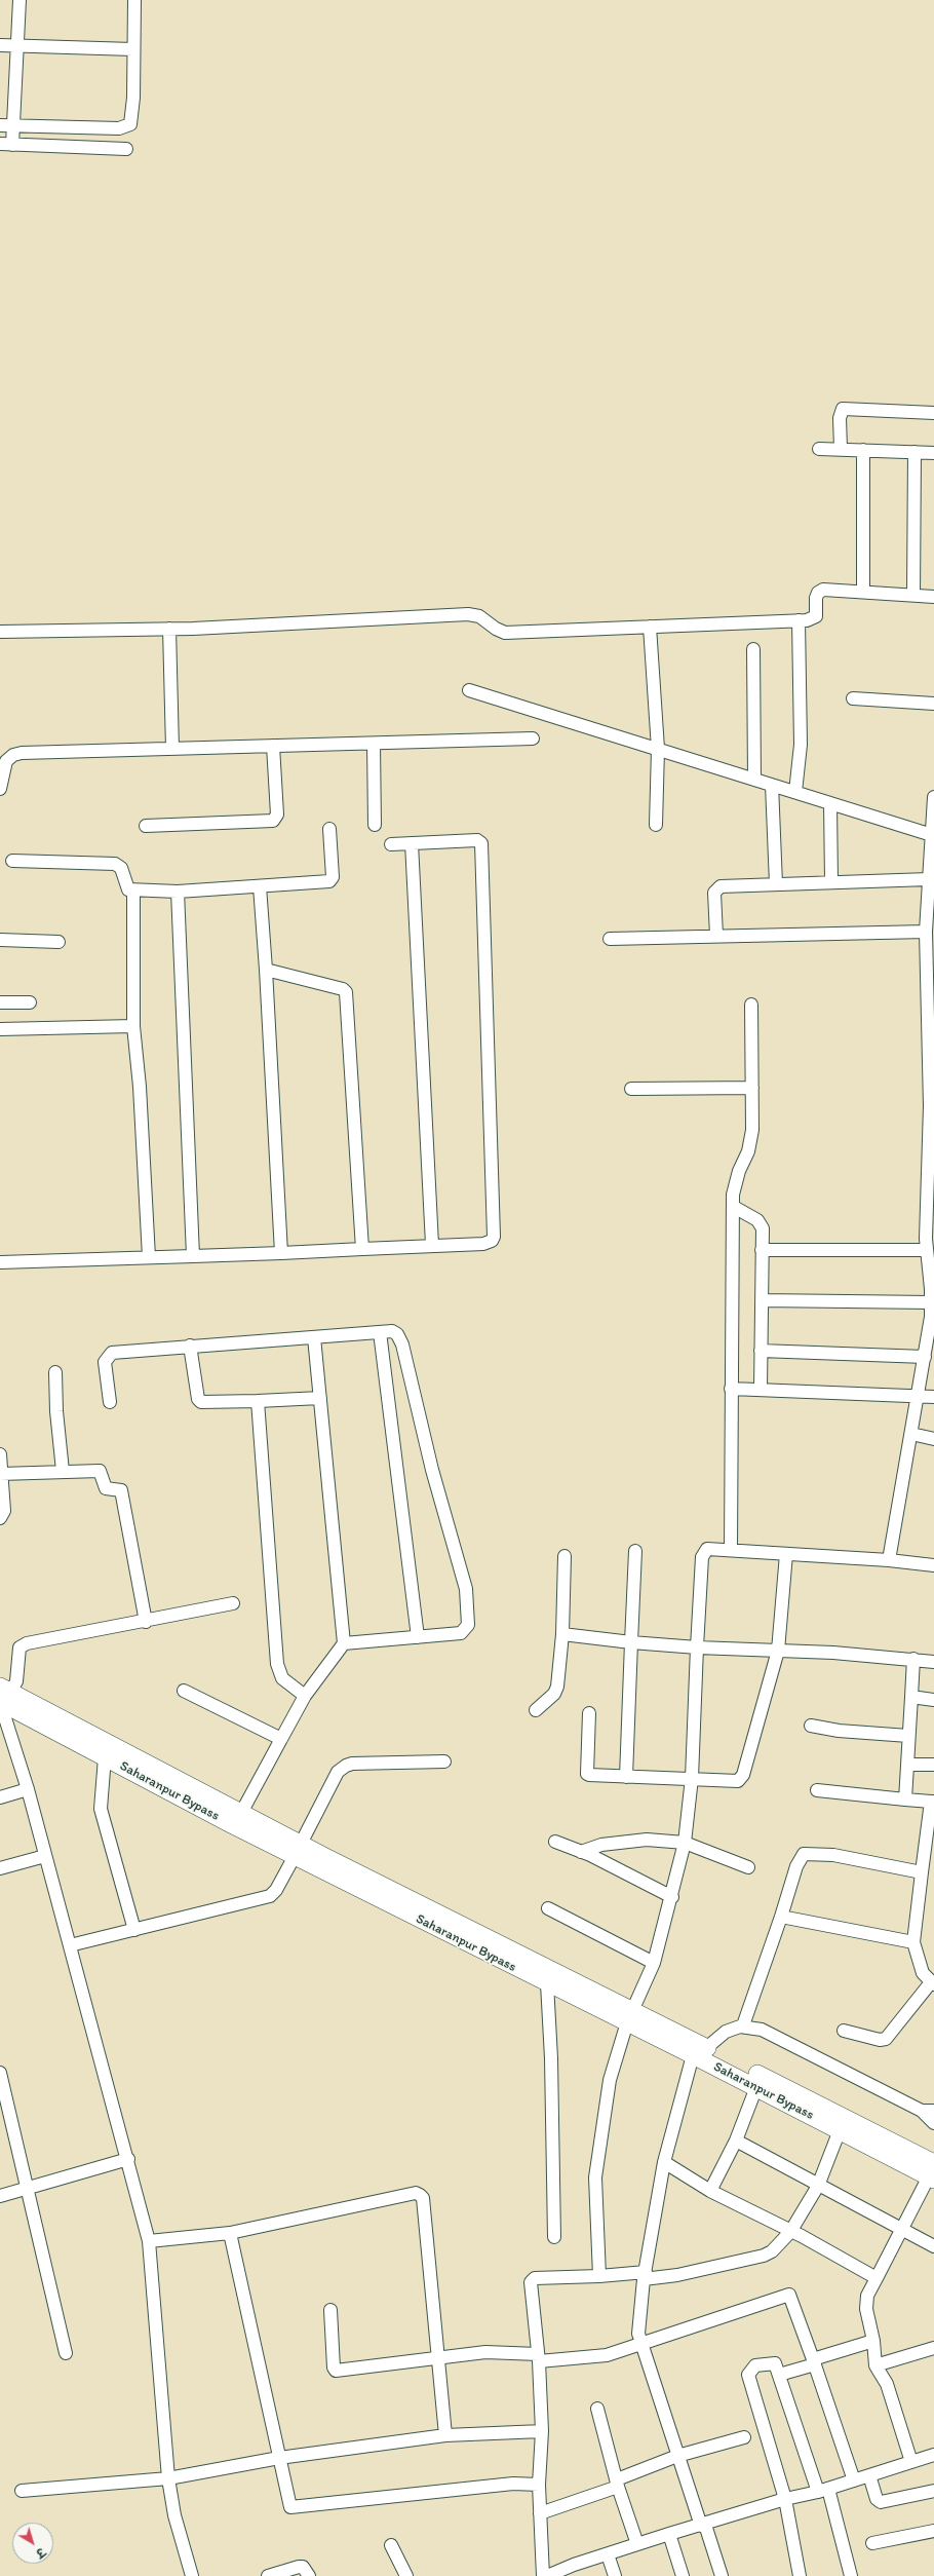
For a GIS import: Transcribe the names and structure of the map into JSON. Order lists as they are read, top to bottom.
{
  "streets": {
    "main road": ["Saharanpur Bypass"]
  },
  "north": "bottom right"
}
